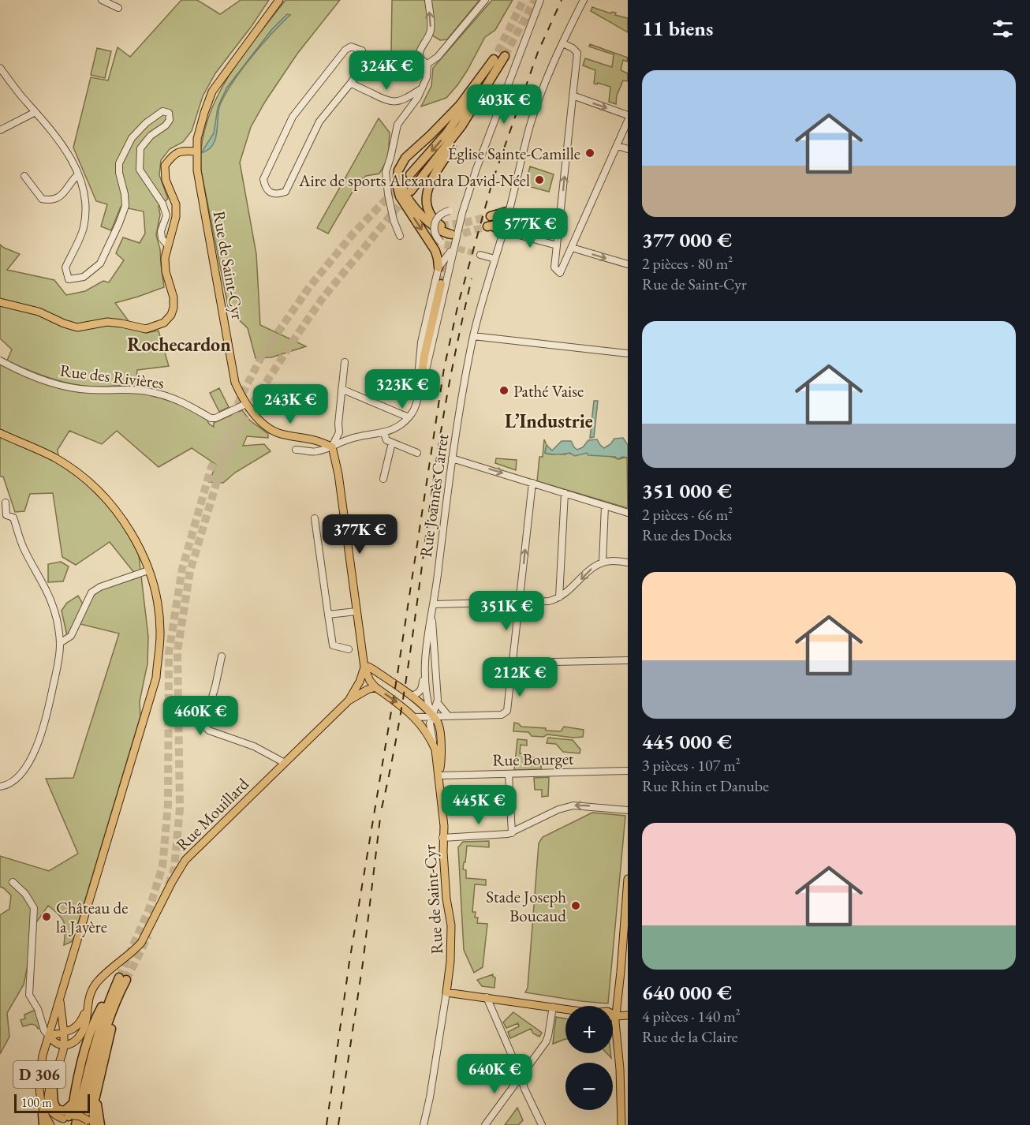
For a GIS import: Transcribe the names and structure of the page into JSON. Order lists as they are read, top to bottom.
{
  "streets": {
    "main road": ["Rue de Saint-Cyr", "Rue Mouillard", "D 306"],
    "street": ["Rue des Rivières", "Rue Joannès Carret", "Rue Bourget"]
  },
  "crossings": [
    ["Rue de Saint-Cyr", "Rue des Rivières"],
    ["Rue de Saint-Cyr", "Rue Joannès Carret"],
    ["Rue de Saint-Cyr", "Rue Bourget"],
    ["Rue de Saint-Cyr", "Rue Mouillard"],
    ["Rue Mouillard", "D 306"]
  ],
  "districts": ["Rochecardon", "L’Industrie"],
  "places": [
    "Église Sainte-Camille",
    "Aire de sports Alexandra David-Néel",
    "Pathé Vaise",
    "Stade Joseph Boucaud",
    "Château de la Jayère"
  ],
  "scale_bar": "100 m",
  "page": {
    "heading": "11 biens",
    "price": [
      "324K €",
      "403K €",
      "577K €",
      "323K €",
      "243K €",
      "377K €",
      "351K €",
      "212K €",
      "460K €",
      "445K €",
      "640K €"
    ],
    "list": [
      {
        "name": "377 000 €",
        "note": "2 pièces · 80 m² · Rue de Saint-Cyr"
      },
      {
        "name": "351 000 €",
        "note": "2 pièces · 66 m² · Rue des Docks"
      },
      {
        "name": "445 000 €",
        "note": "3 pièces · 107 m² · Rue Rhin et Danube"
      },
      {
        "name": "640 000 €",
        "note": "4 pièces · 140 m² · Rue de la Claire"
      }
    ],
    "map_buttons": ["+", "−"],
    "scale": "100 m"
  }
}
